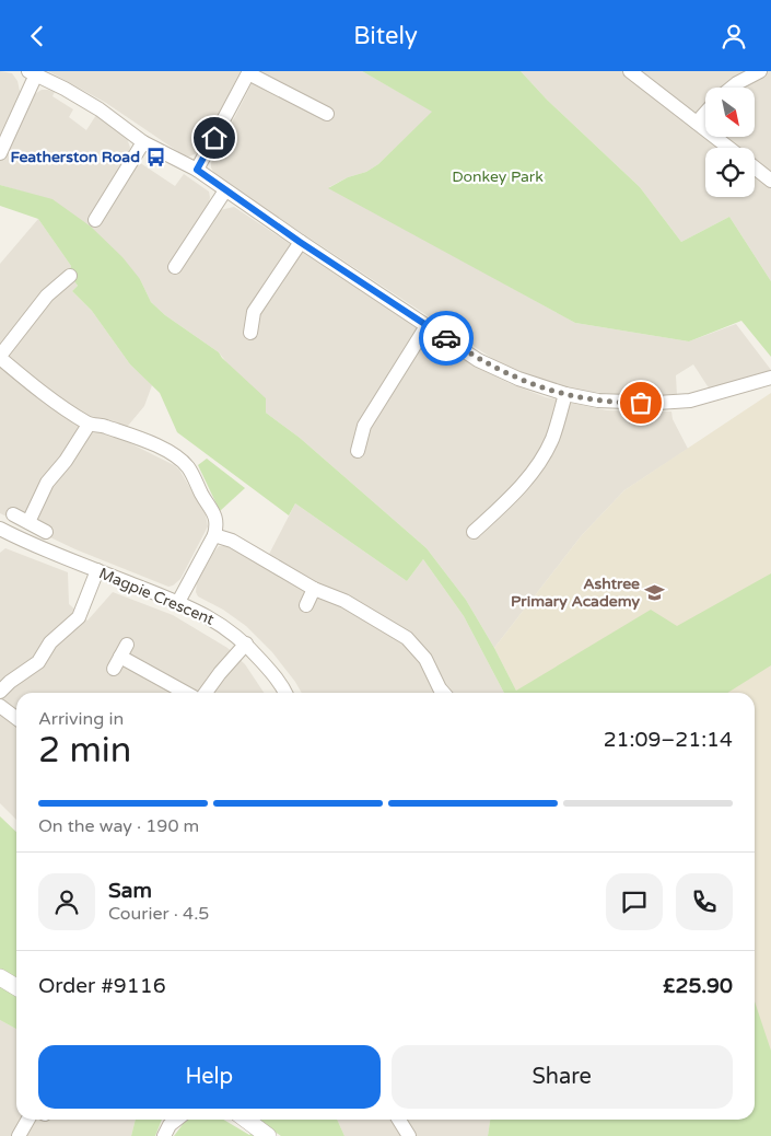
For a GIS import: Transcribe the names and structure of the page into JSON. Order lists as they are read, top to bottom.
{
  "streets": {
    "street": ["Magpie Crescent"]
  },
  "parks": ["Donkey Park"],
  "places": {
    "bus stop": ["Featherston Road"],
    "school or university": ["Ashtree Primary Academy"]
  },
  "north": "bottom right",
  "page": {
    "header": "Bitely",
    "heading": ["2 min", "Arriving in", "21:09–21:14"],
    "panel": [
      "Sam",
      "Courier · 4.5",
      "Order #9116",
      "£25.90"
    ],
    "bar": "On the way · 190 m",
    "buttons": ["Help", "Share"]
  }
}
